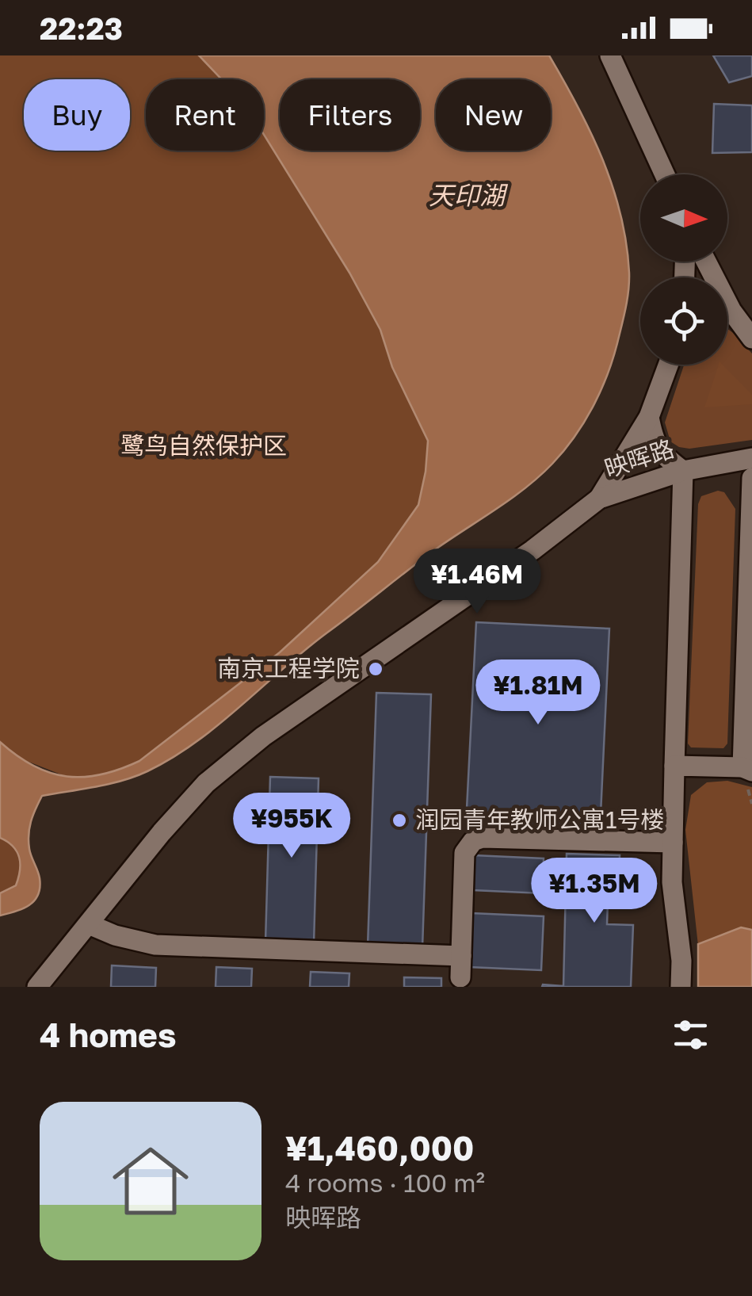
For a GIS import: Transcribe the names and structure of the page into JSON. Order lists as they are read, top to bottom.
{
  "streets": {
    "street": ["映晖路"]
  },
  "water": ["天印湖"],
  "parks": ["鹭鸟自然保护区"],
  "places": ["南京工程学院", "润园青年教师公寓1号楼"],
  "north": "right",
  "page": {
    "status": "22:23",
    "chip": [
      "Buy",
      "Rent",
      "Filters",
      "New"
    ],
    "price": [
      "¥1.46M",
      "¥1.81M",
      "¥955K",
      "¥1.35M"
    ],
    "heading": "4 homes",
    "list": [
      {
        "name": "¥1,460,000",
        "note": "4 rooms · 100 m² · 映晖路"
      }
    ]
  }
}
